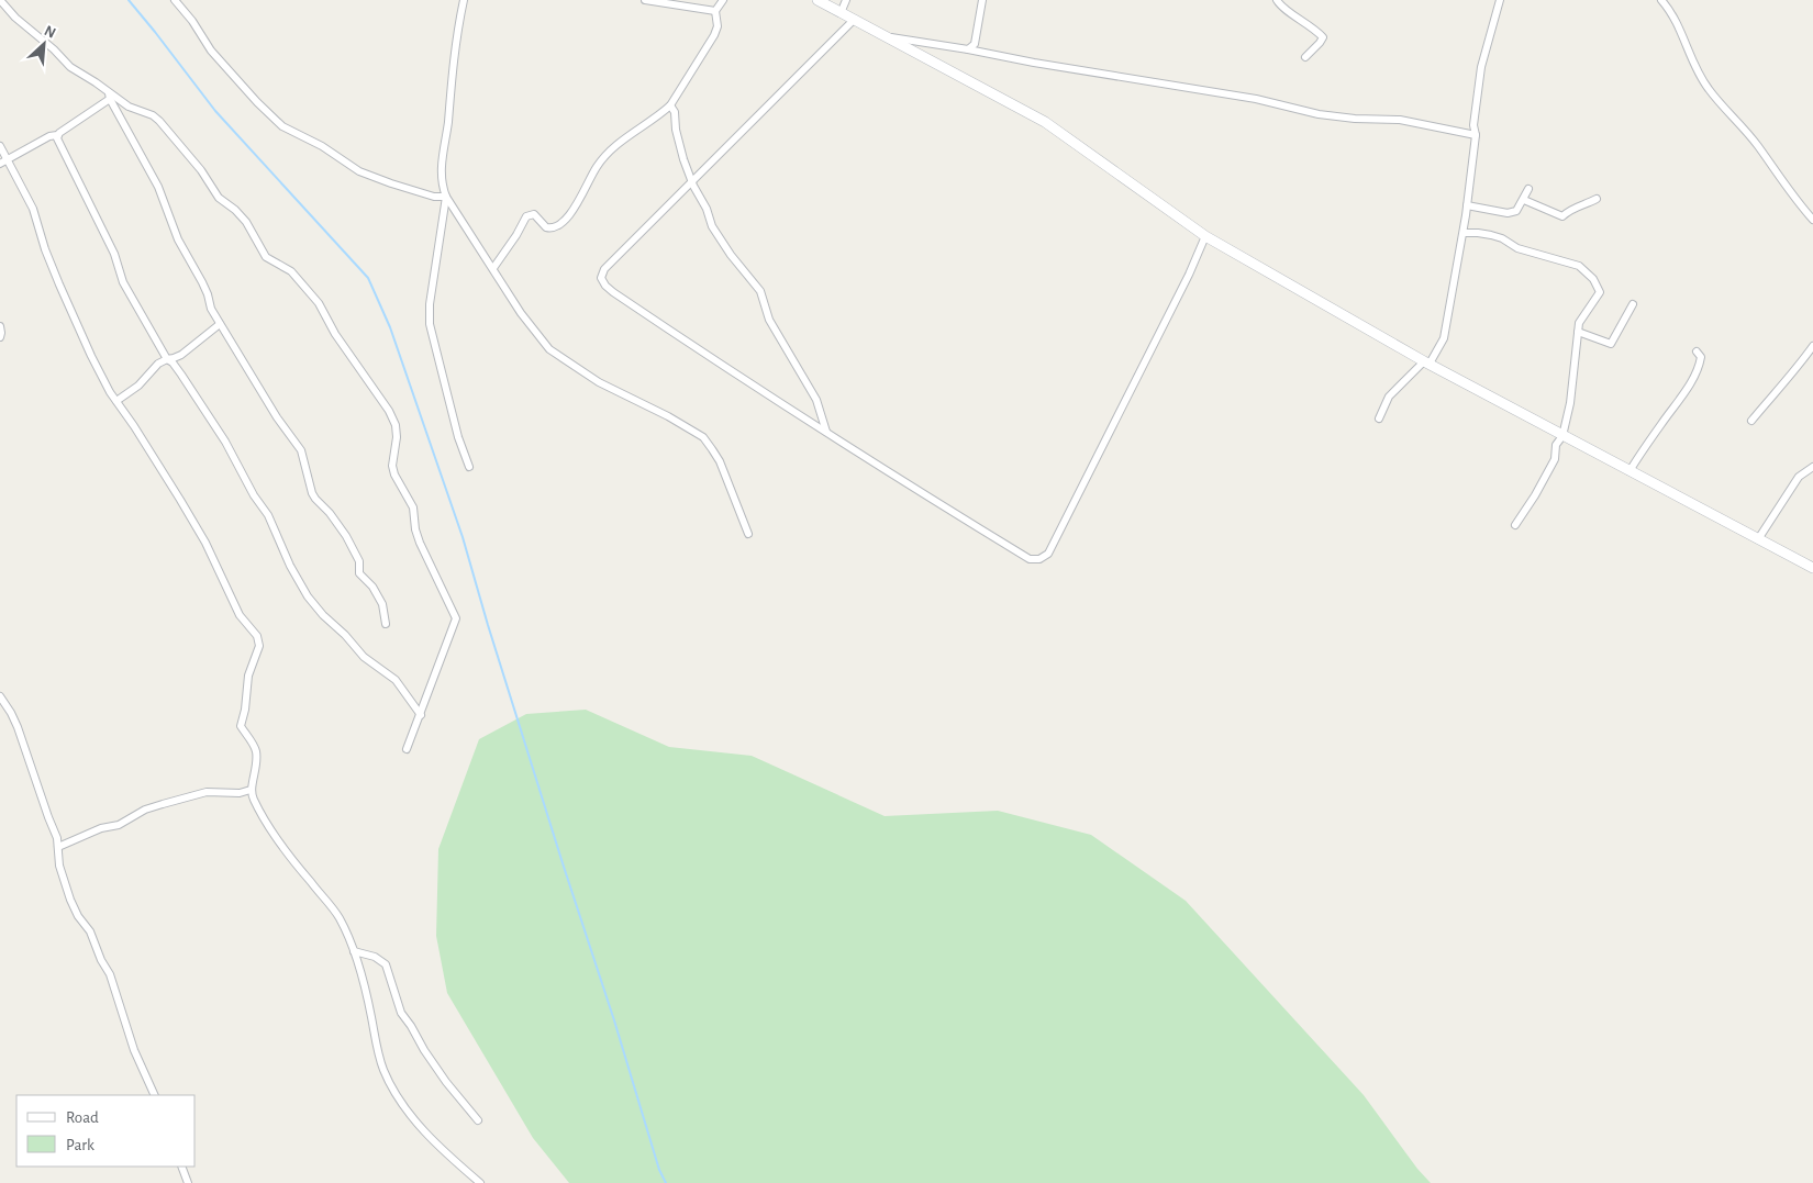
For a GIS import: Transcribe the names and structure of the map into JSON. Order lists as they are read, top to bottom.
{
  "legend": ["Road", "Park"],
  "north": "top right"
}
